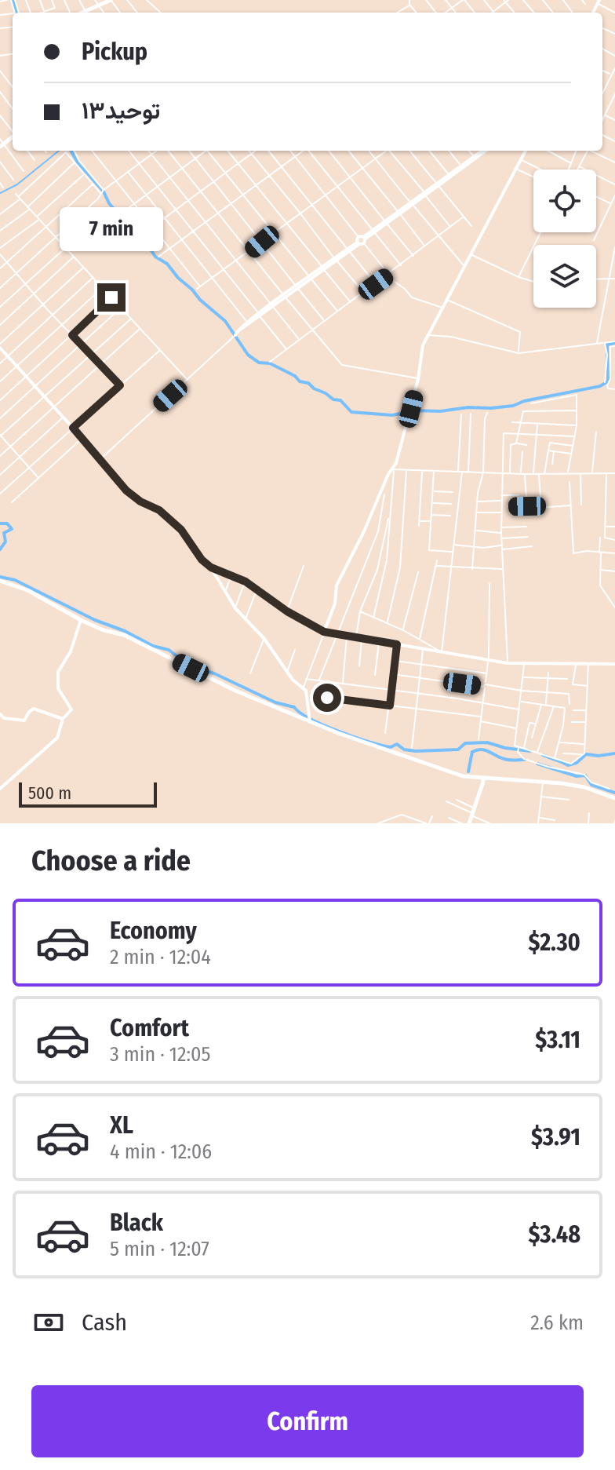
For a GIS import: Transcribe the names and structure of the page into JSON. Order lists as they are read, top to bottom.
{
  "scale_bar": "500 m",
  "page": {
    "banner": ["Pickup", "توحید۱۳"],
    "bubble": "7 min",
    "scale": "500 m",
    "heading": "Choose a ride",
    "list": [
      {
        "name": "Economy",
        "note": "2 min · 12:04",
        "value": "$2.30"
      },
      {
        "name": "Comfort",
        "note": "3 min · 12:05",
        "value": "$3.11"
      },
      {
        "name": "XL",
        "note": "4 min · 12:06",
        "value": "$3.91"
      },
      {
        "name": "Black",
        "note": "5 min · 12:07",
        "value": "$3.48"
      }
    ],
    "pay": ["Cash", "2.6 km"],
    "buttons": "Confirm"
  }
}
